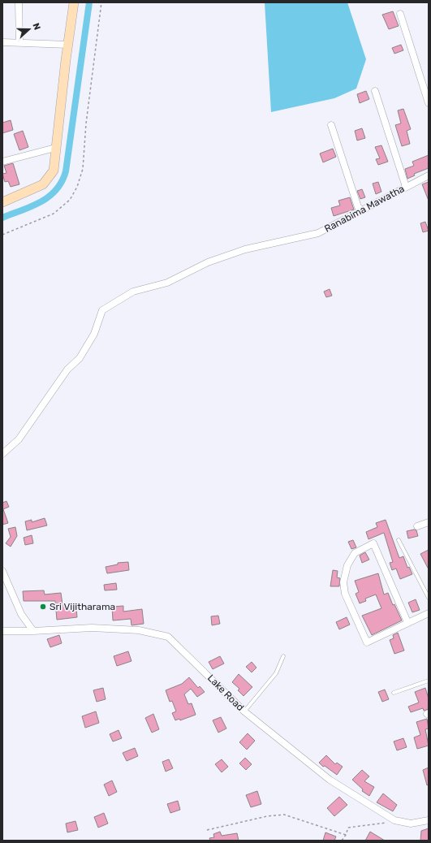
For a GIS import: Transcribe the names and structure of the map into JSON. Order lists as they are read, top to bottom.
{
  "streets": {
    "street": ["Ranabima Mawatha", "Lake Road"]
  },
  "places": ["Sri Vijitharama"],
  "north": "right"
}
